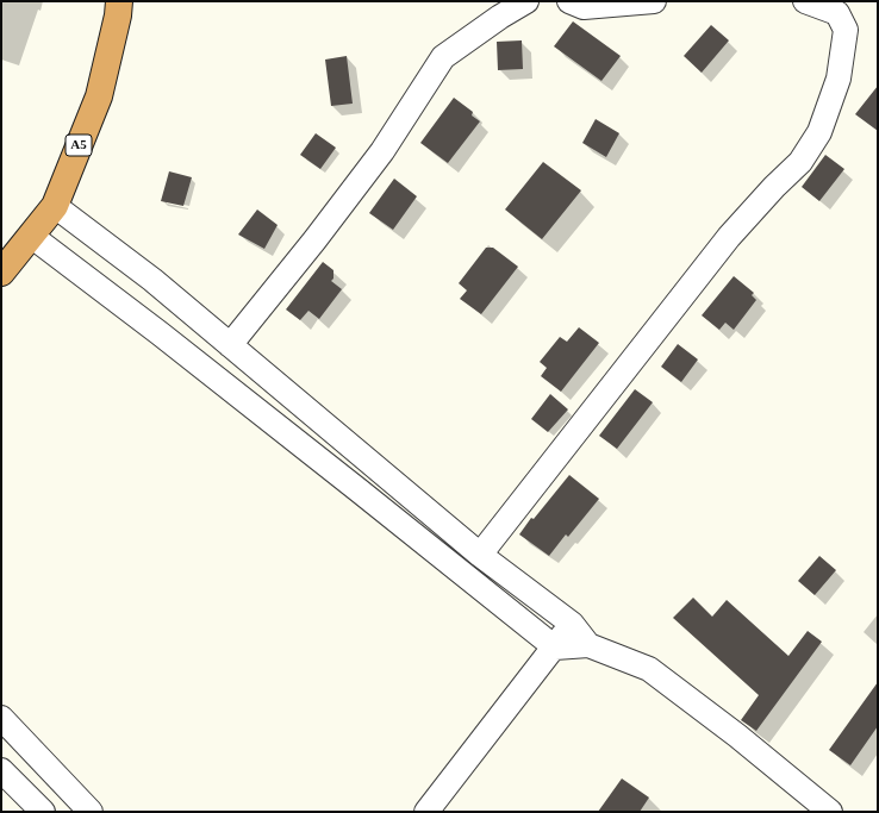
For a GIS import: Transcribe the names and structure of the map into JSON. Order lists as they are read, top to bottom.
{
  "streets": {
    "highway": ["A5"]
  }
}
